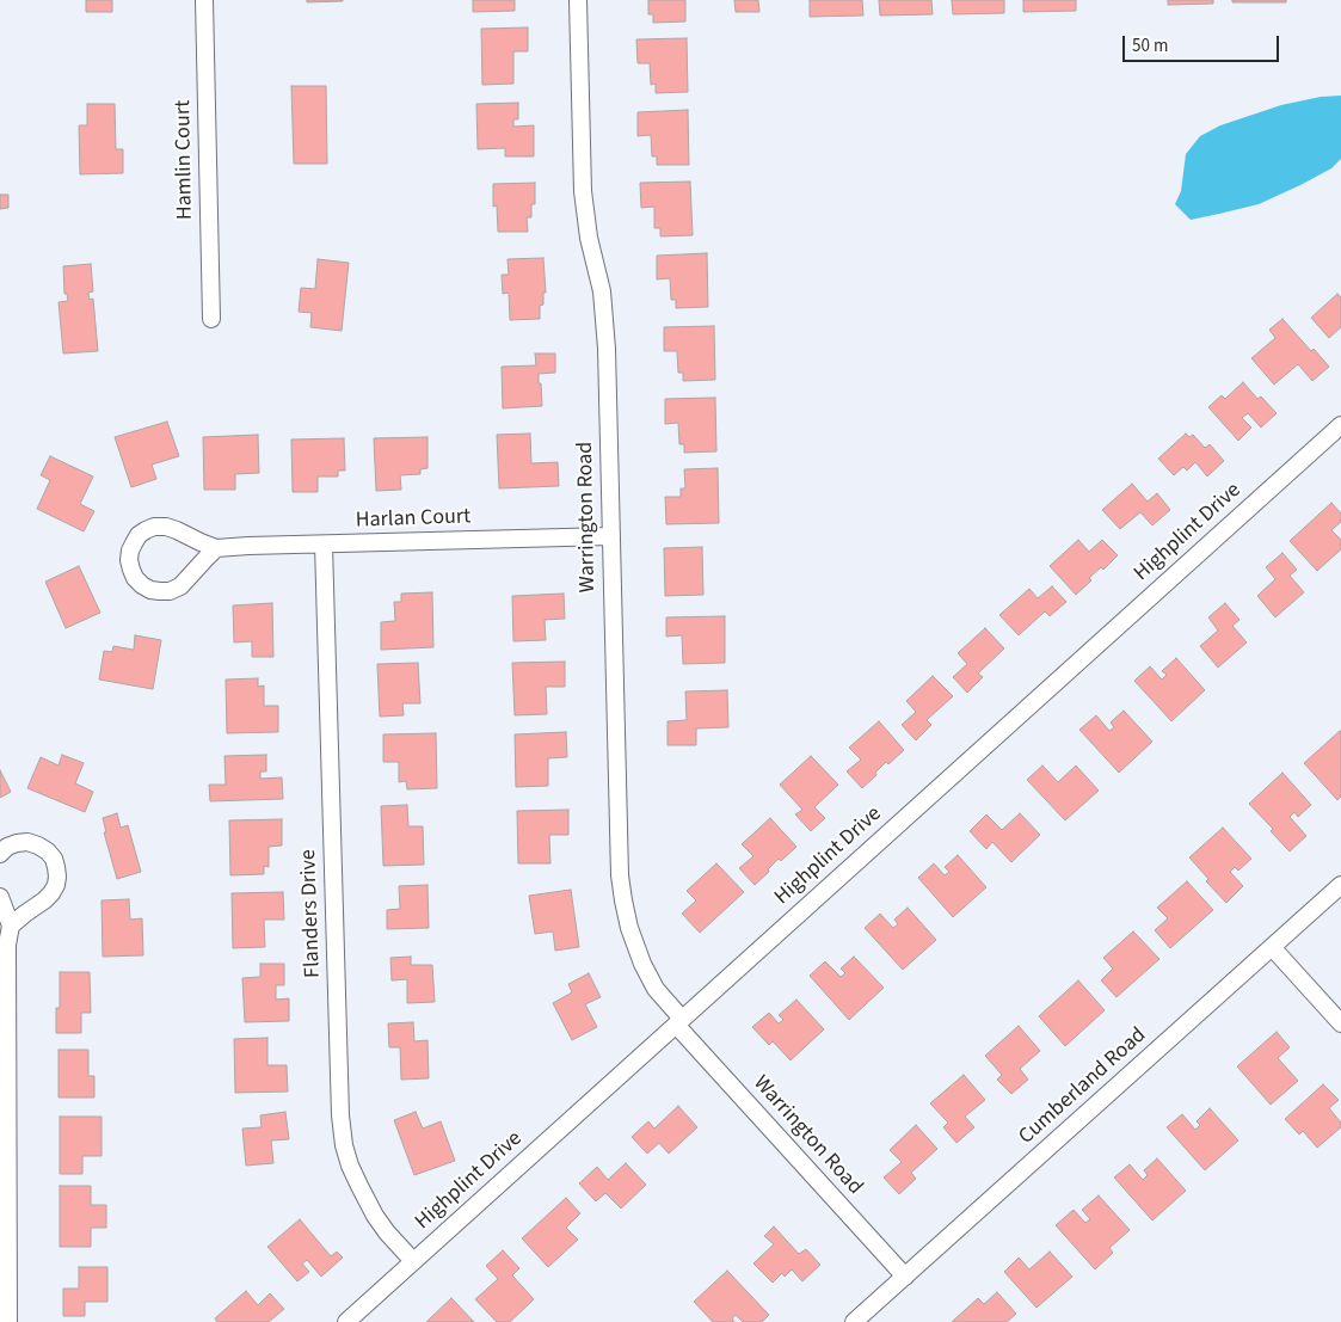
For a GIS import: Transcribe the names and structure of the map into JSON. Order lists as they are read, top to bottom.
{
  "streets": {
    "street": [
      "Hamlin Court",
      "Warrington Road",
      "Harlan Court",
      "Highplint Drive",
      "Flanders Drive",
      "Cumberland Road"
    ]
  },
  "crossings": [
    ["Warrington Road", "Harlan Court"],
    ["Warrington Road", "Highplint Drive"],
    ["Warrington Road", "Cumberland Road"],
    ["Harlan Court", "Flanders Drive"],
    ["Highplint Drive", "Flanders Drive"]
  ],
  "scale_bar": "50 m"
}
